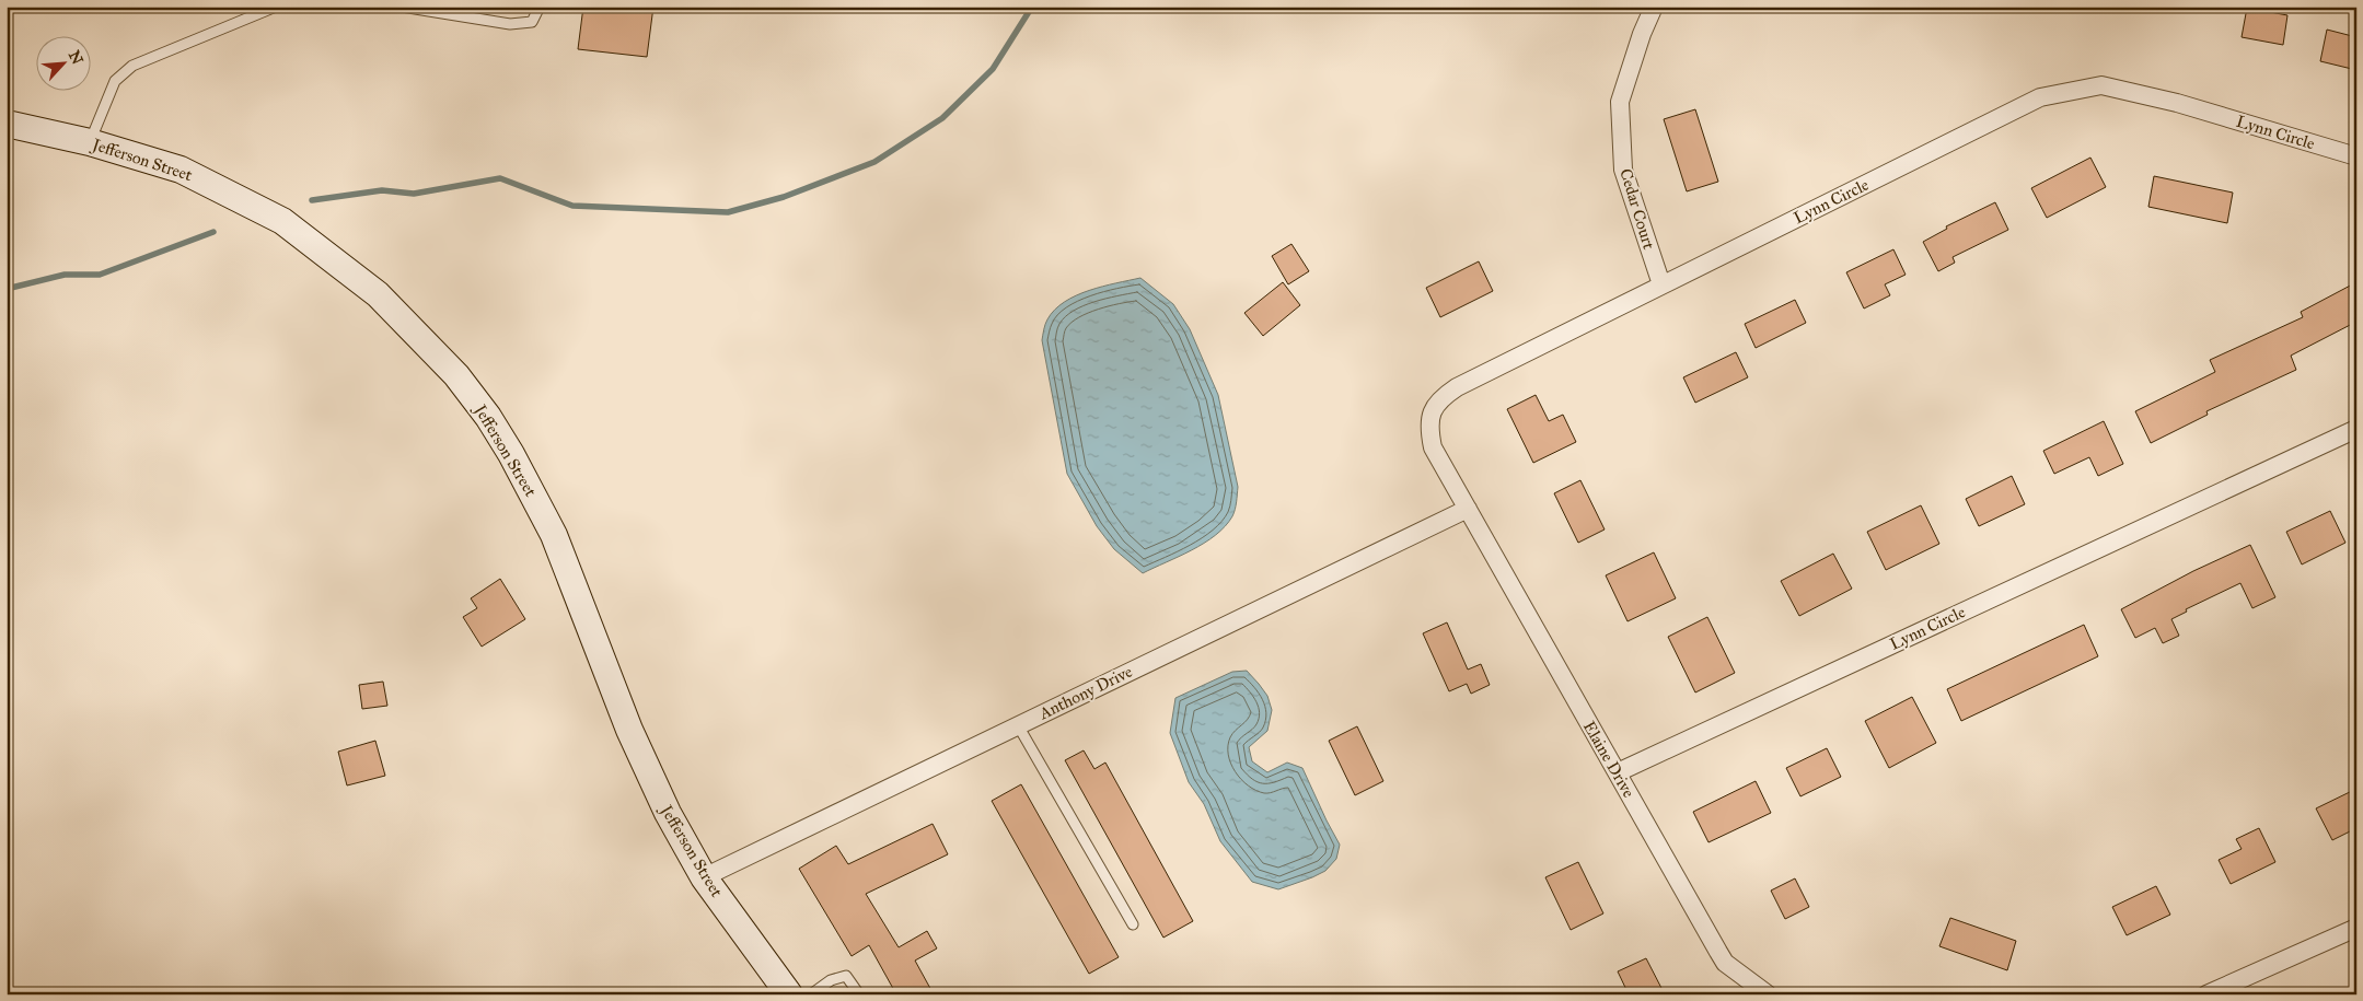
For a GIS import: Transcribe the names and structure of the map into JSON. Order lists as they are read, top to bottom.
{
  "streets": {
    "street": [
      "Lynn Circle",
      "Jefferson Street",
      "Cedar Court",
      "Anthony Drive",
      "Elaine Drive"
    ]
  },
  "crossings": [
    ["Lynn Circle", "Cedar Court"],
    ["Lynn Circle", "Anthony Drive"],
    ["Lynn Circle", "Elaine Drive"],
    ["Jefferson Street", "Anthony Drive"],
    ["Anthony Drive", "Elaine Drive"]
  ],
  "north": "top right"
}
